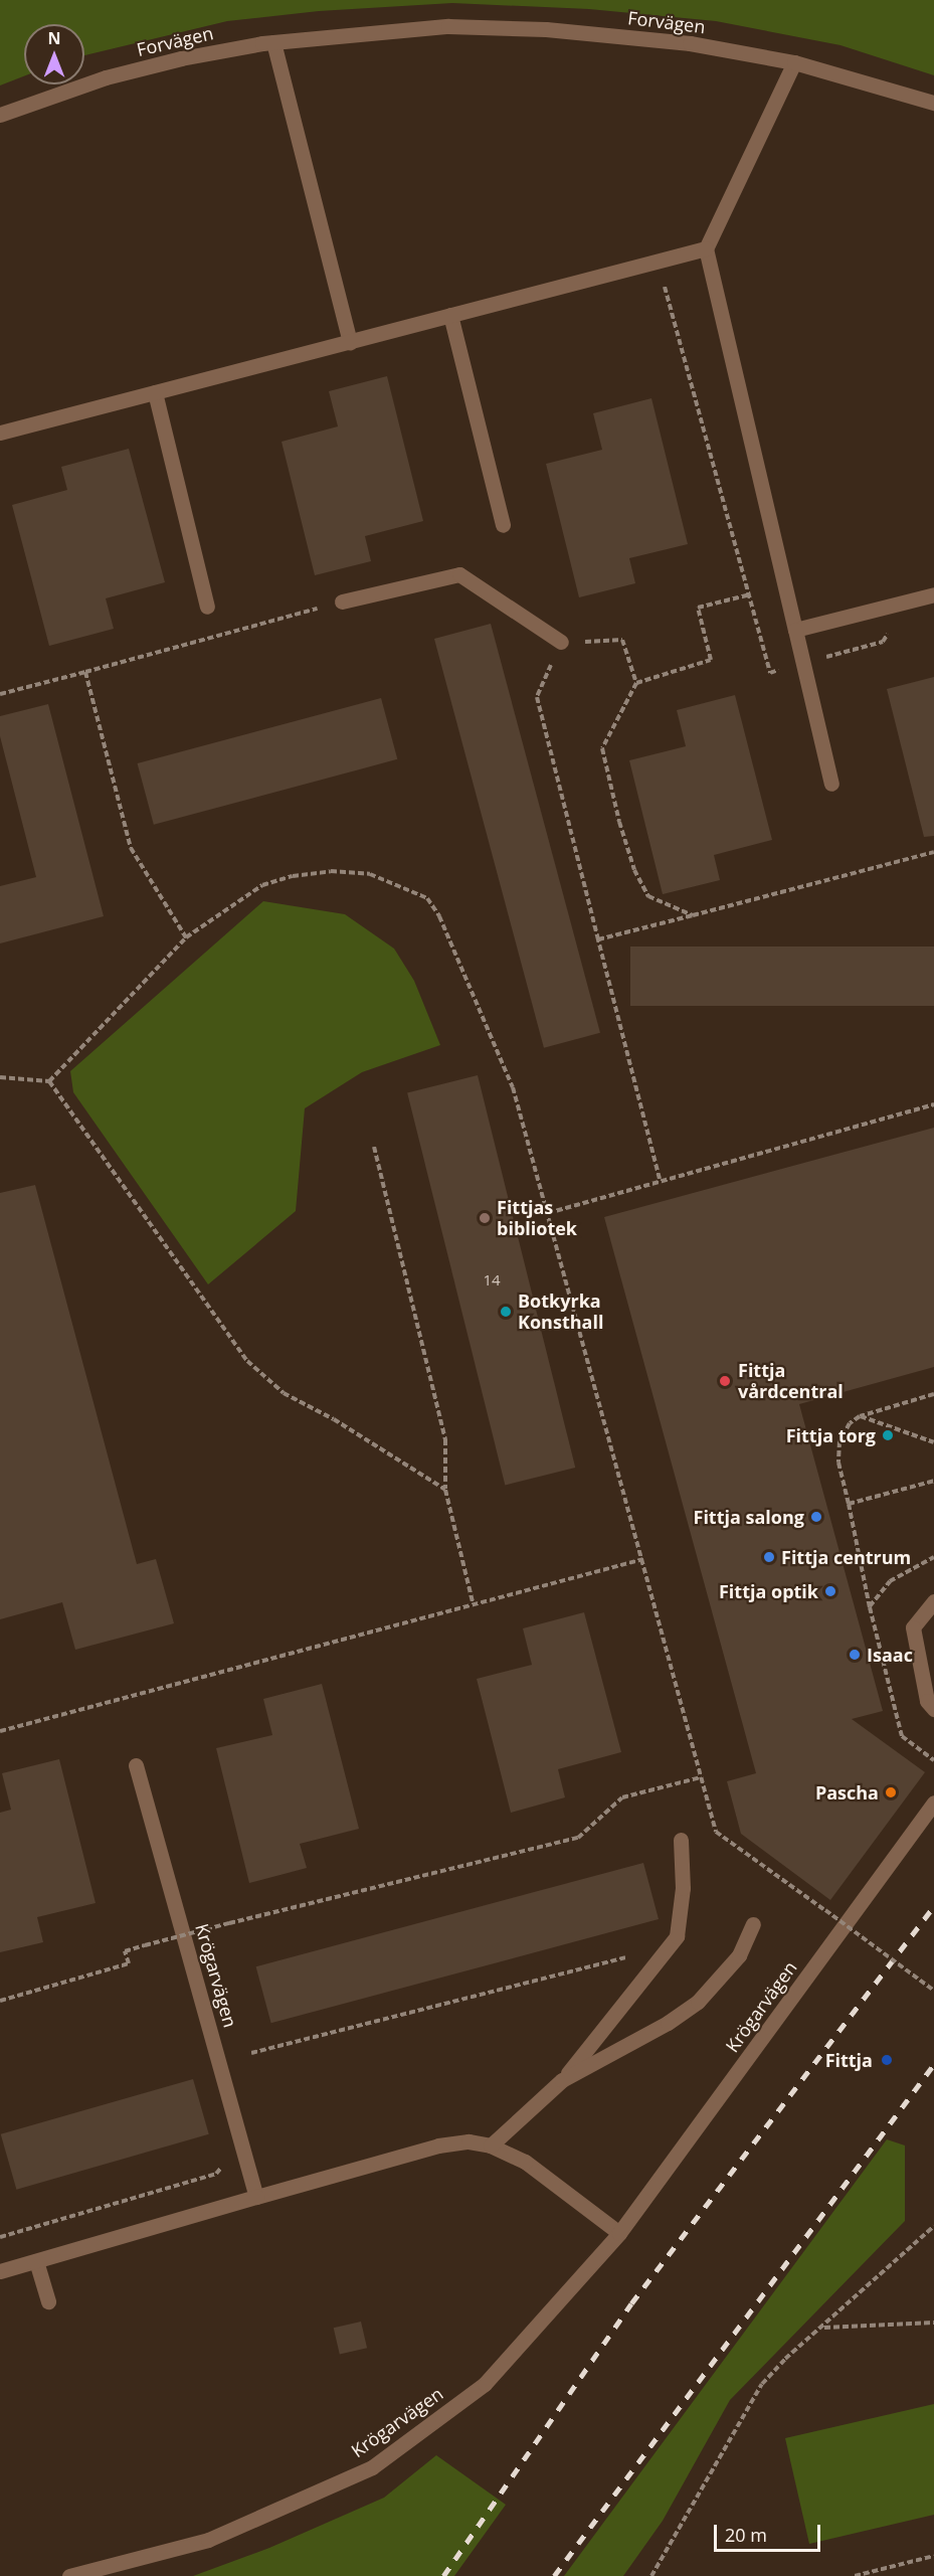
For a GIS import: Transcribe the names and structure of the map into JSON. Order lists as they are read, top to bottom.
{
  "streets": {
    "street": ["Forvägen", "Krögarvägen"]
  },
  "places": [
    "Fittjas bibliotek",
    "Botkyrka Konsthall",
    "Fittja vårdcentral",
    "Fittja torg",
    "Fittja salong",
    "Fittja centrum",
    "Fittja optik",
    "Isaac",
    "Pascha",
    "Fittja"
  ],
  "house_numbers": ["14"],
  "scale_bar": "20 m",
  "north": "top"
}
